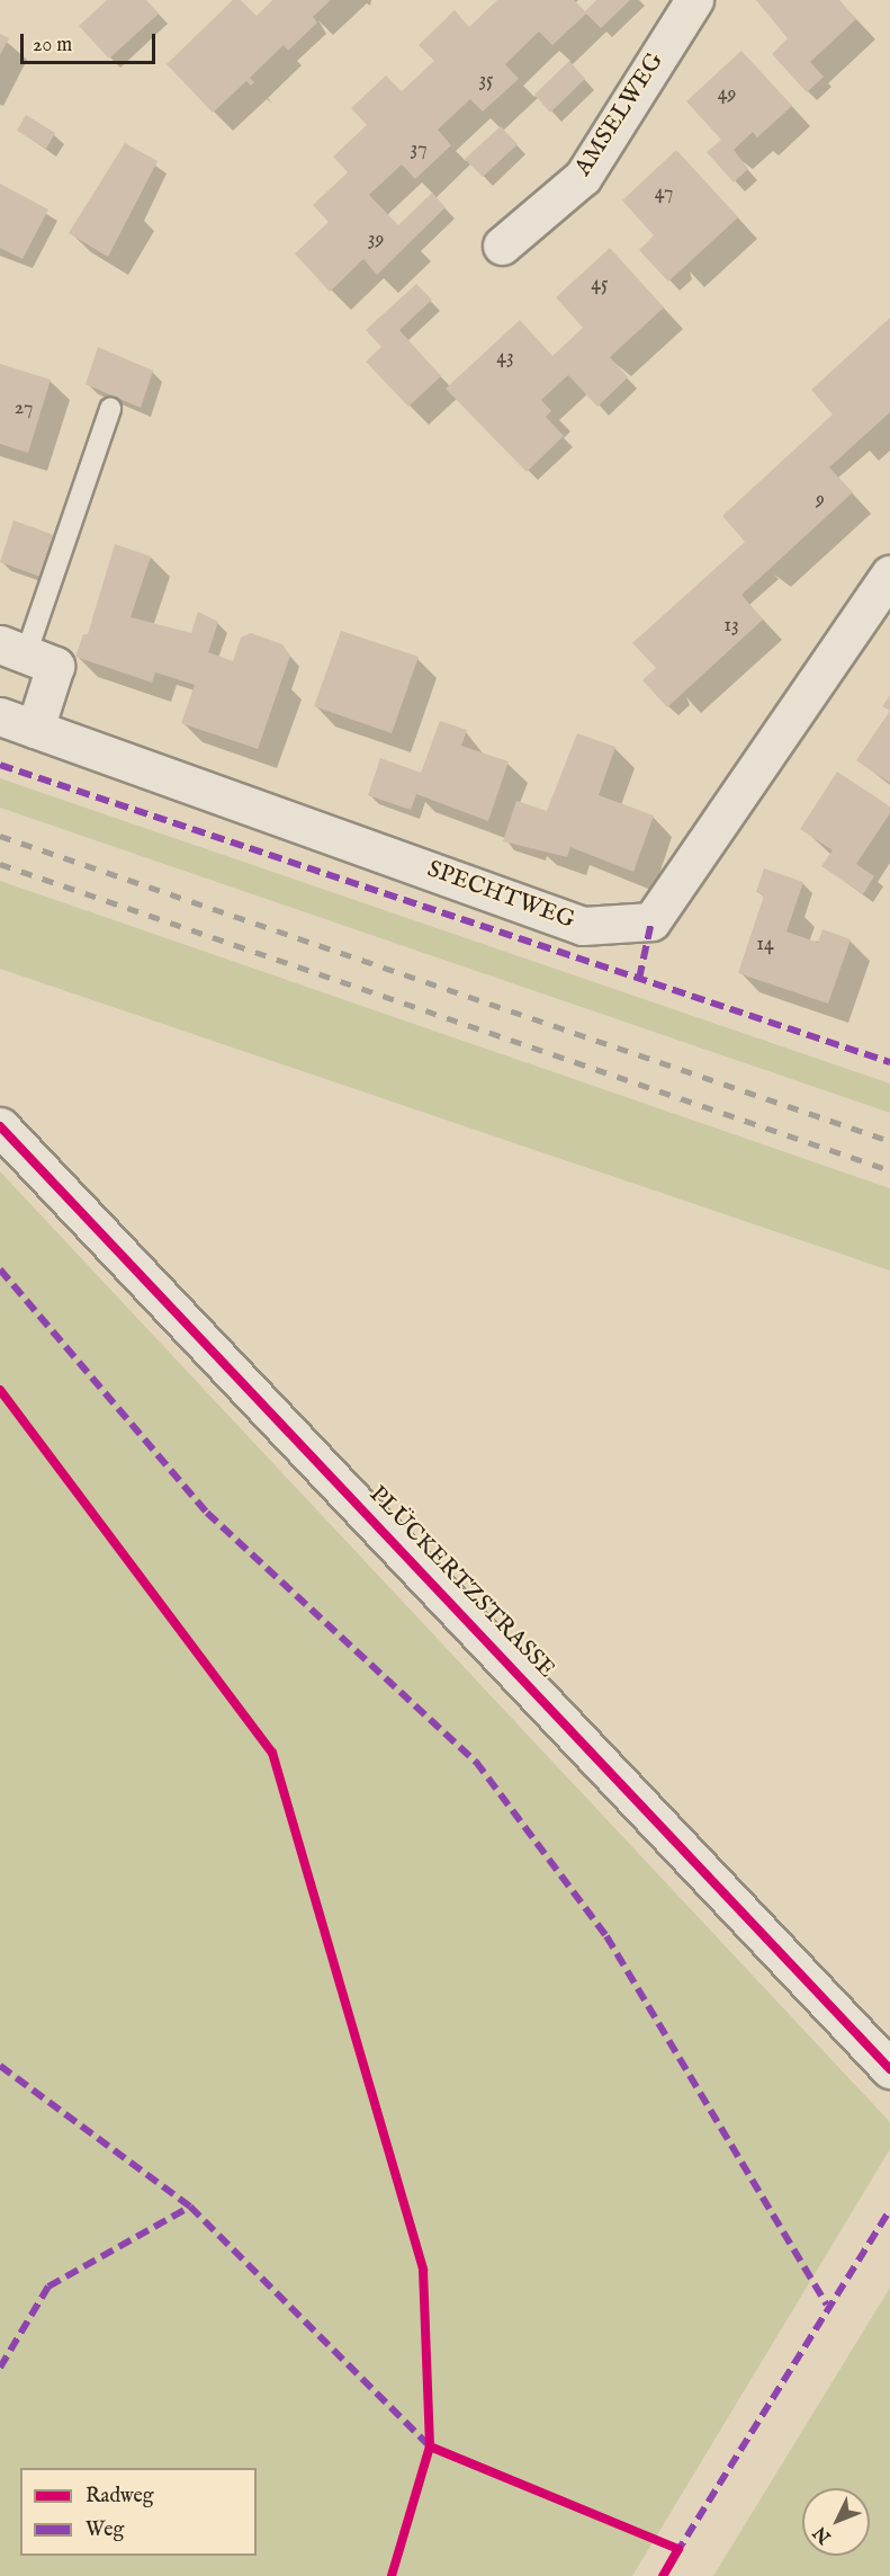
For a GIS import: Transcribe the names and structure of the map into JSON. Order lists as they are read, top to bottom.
{
  "streets": {
    "street": ["AMSELWEG", "SPECHTWEG", "PLÜCKERTZSTRASSE"]
  },
  "house_numbers": [
    "35",
    "49",
    "37",
    "47",
    "39",
    "45",
    "43",
    "27",
    "9",
    "13",
    "14"
  ],
  "legend": ["Radweg", "Weg"],
  "scale_bar": "20 m",
  "north": "bottom left"
}
